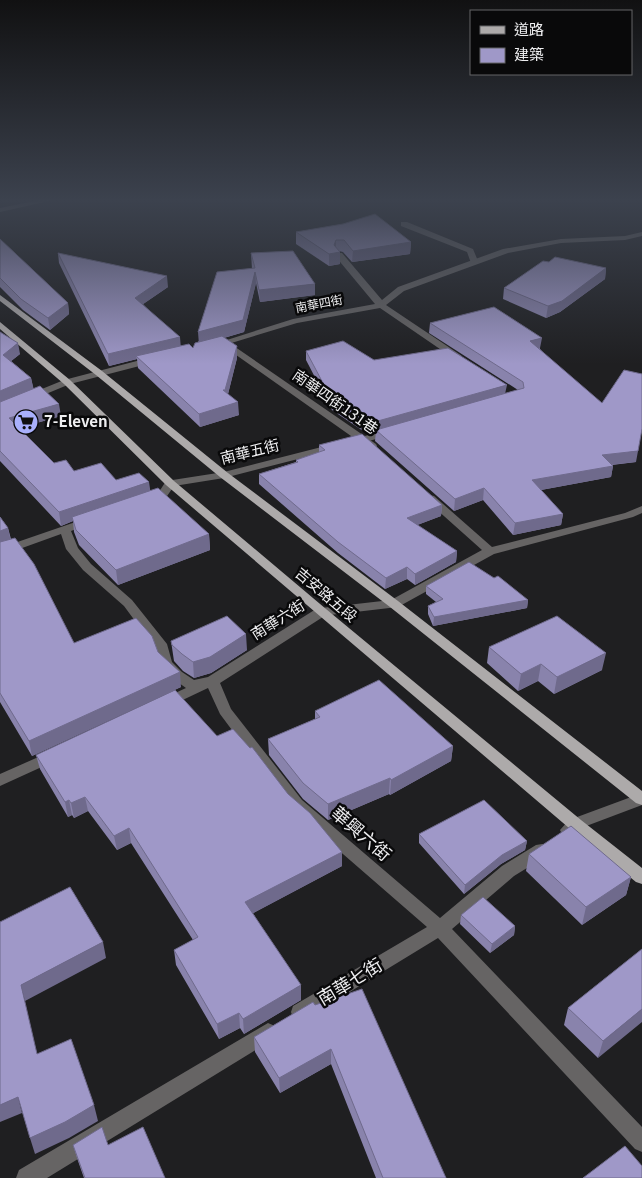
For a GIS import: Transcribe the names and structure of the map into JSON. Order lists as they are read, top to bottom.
{
  "streets": {
    "main road": ["吉安路五段"],
    "street": [
      "南華四街",
      "南華四街131巷",
      "南華五街",
      "南華六街",
      "華興六街",
      "南華七街"
    ]
  },
  "crossings": [
    ["南華四街", "南華四街131巷"],
    ["南華四街131巷", "南華五街"],
    ["南華五街", "吉安路五段"],
    ["吉安路五段", "南華六街"],
    ["吉安路五段", "南華七街"],
    ["南華六街", "華興六街"],
    ["華興六街", "南華七街"]
  ],
  "places": {
    "supermarket": ["7-Eleven"]
  },
  "legend": ["道路", "建築"]
}
